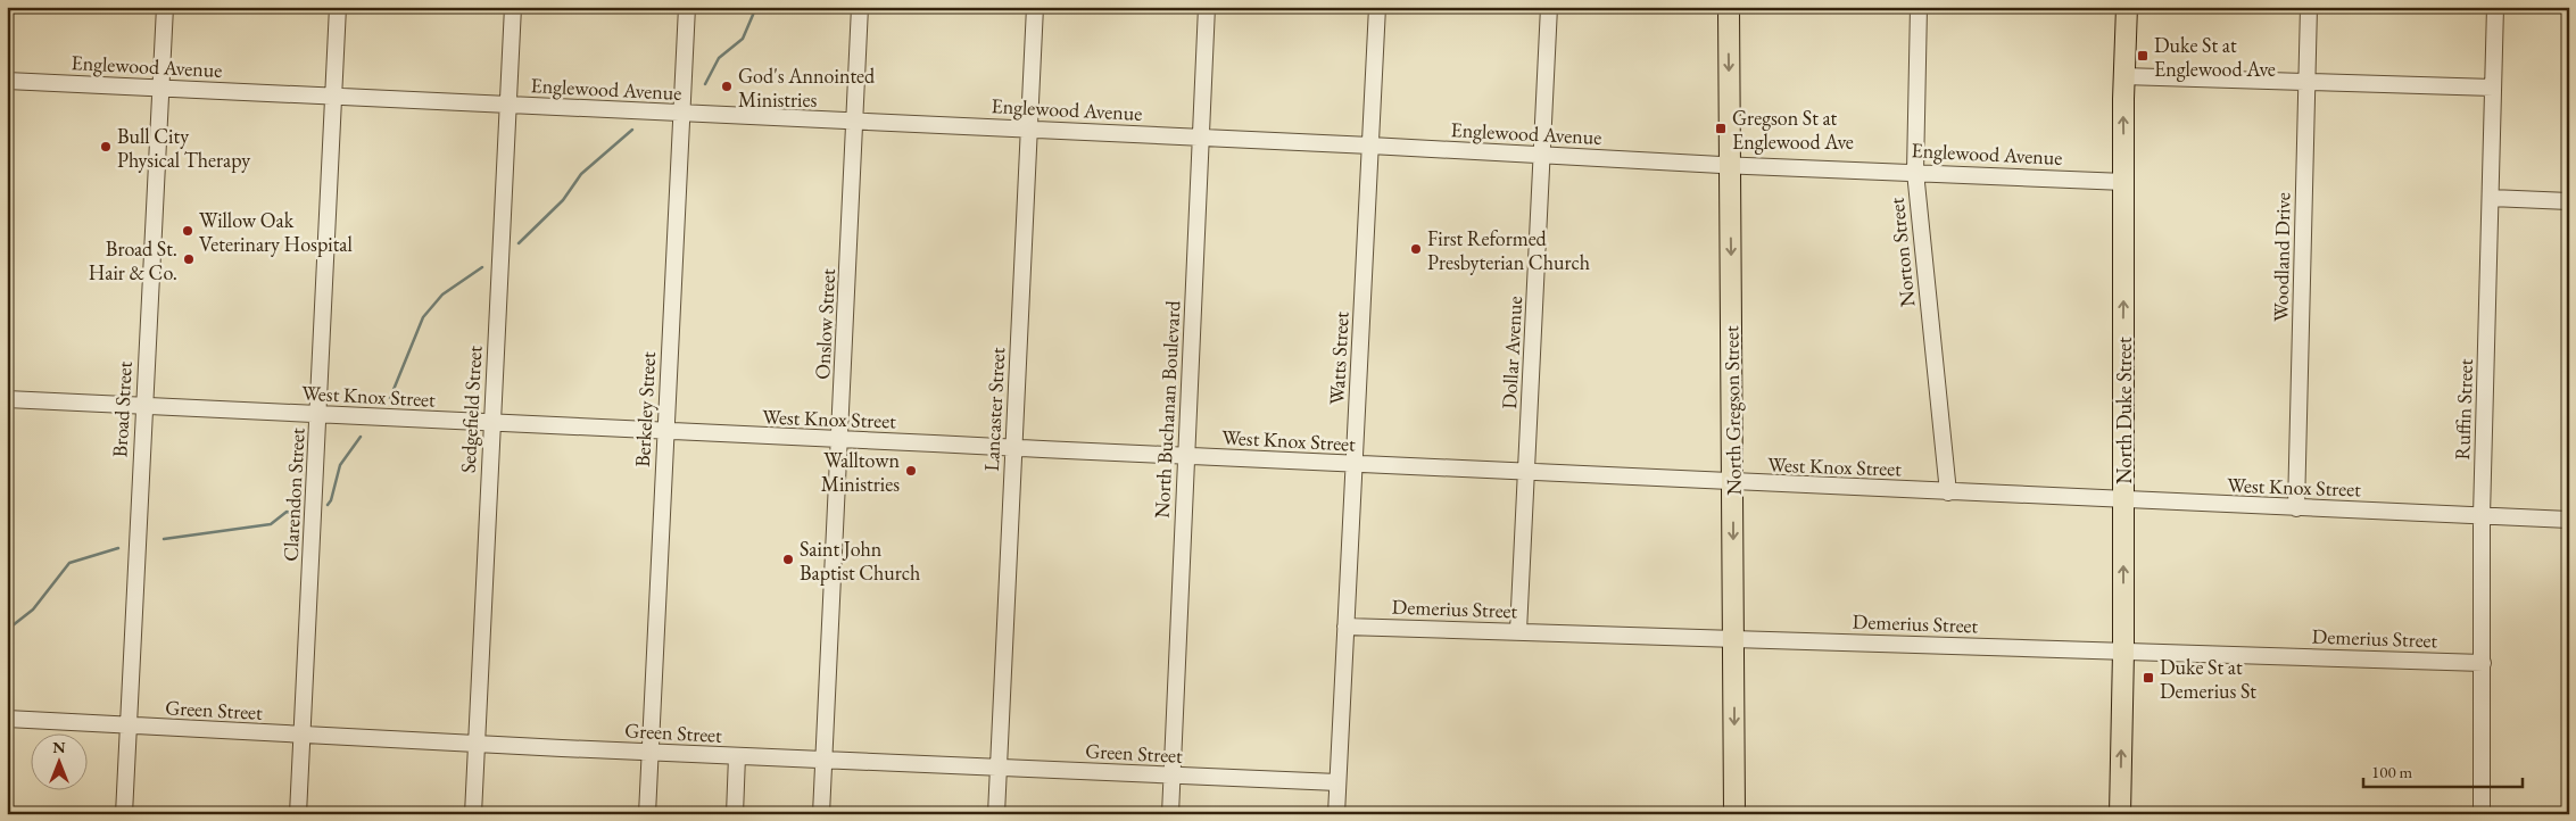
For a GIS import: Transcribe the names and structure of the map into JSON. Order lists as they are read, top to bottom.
{
  "streets": {
    "main road": ["North Gregson Street", "North Duke Street"],
    "street": [
      "Englewood Avenue",
      "Norton Street",
      "Woodland Drive",
      "Onslow Street",
      "Dollar Avenue",
      "Watts Street",
      "West Knox Street",
      "Broad Street",
      "Sedgefield Street",
      "Berkeley Street",
      "Lancaster Street",
      "North Buchanan Boulevard",
      "Ruffin Street",
      "Clarendon Street",
      "Demerius Street",
      "Green Street"
    ]
  },
  "crossings": [
    ["Englewood Avenue", "Norton Street"],
    ["Englewood Avenue", "Onslow Street"],
    ["Englewood Avenue", "Dollar Avenue"],
    ["Englewood Avenue", "Watts Street"],
    ["Englewood Avenue", "Broad Street"],
    ["Englewood Avenue", "Sedgefield Street"],
    ["Englewood Avenue", "Berkeley Street"],
    ["Englewood Avenue", "Lancaster Street"],
    ["Englewood Avenue", "North Buchanan Boulevard"],
    ["Englewood Avenue", "North Gregson Street"],
    ["Englewood Avenue", "North Duke Street"],
    ["Englewood Avenue", "Clarendon Street"],
    ["Norton Street", "West Knox Street"],
    ["Woodland Drive", "West Knox Street"],
    ["Onslow Street", "West Knox Street"],
    ["Onslow Street", "Green Street"],
    ["Dollar Avenue", "West Knox Street"],
    ["Dollar Avenue", "Demerius Street"],
    ["Watts Street", "West Knox Street"],
    ["Watts Street", "Demerius Street"],
    ["Watts Street", "Green Street"],
    ["West Knox Street", "Broad Street"],
    ["West Knox Street", "Sedgefield Street"],
    ["West Knox Street", "Berkeley Street"],
    ["West Knox Street", "Lancaster Street"],
    ["West Knox Street", "North Buchanan Boulevard"],
    ["West Knox Street", "Ruffin Street"],
    ["West Knox Street", "North Gregson Street"],
    ["West Knox Street", "North Duke Street"],
    ["West Knox Street", "Clarendon Street"],
    ["Broad Street", "Green Street"],
    ["Sedgefield Street", "Green Street"],
    ["Berkeley Street", "Green Street"],
    ["Lancaster Street", "Green Street"],
    ["North Buchanan Boulevard", "Green Street"],
    ["Ruffin Street", "Demerius Street"],
    ["North Gregson Street", "Demerius Street"],
    ["North Duke Street", "Demerius Street"],
    ["Clarendon Street", "Green Street"]
  ],
  "one_way": ["North Gregson Street", "North Duke Street"],
  "places": {
    "transit": ["Duke St at Englewood Ave", "Gregson St at Englewood Ave", "Duke St at Demerius St"],
    "other": [
      "God's Annointed Ministries",
      "Bull City Physical Therapy",
      "Willow Oak Veterinary Hospital",
      "First Reformed Presbyterian Church",
      "Broad St. Hair & Co.",
      "Walltown Ministries",
      "Saint John Baptist Church"
    ]
  },
  "scale_bar": "100 m",
  "north": "top"
}
